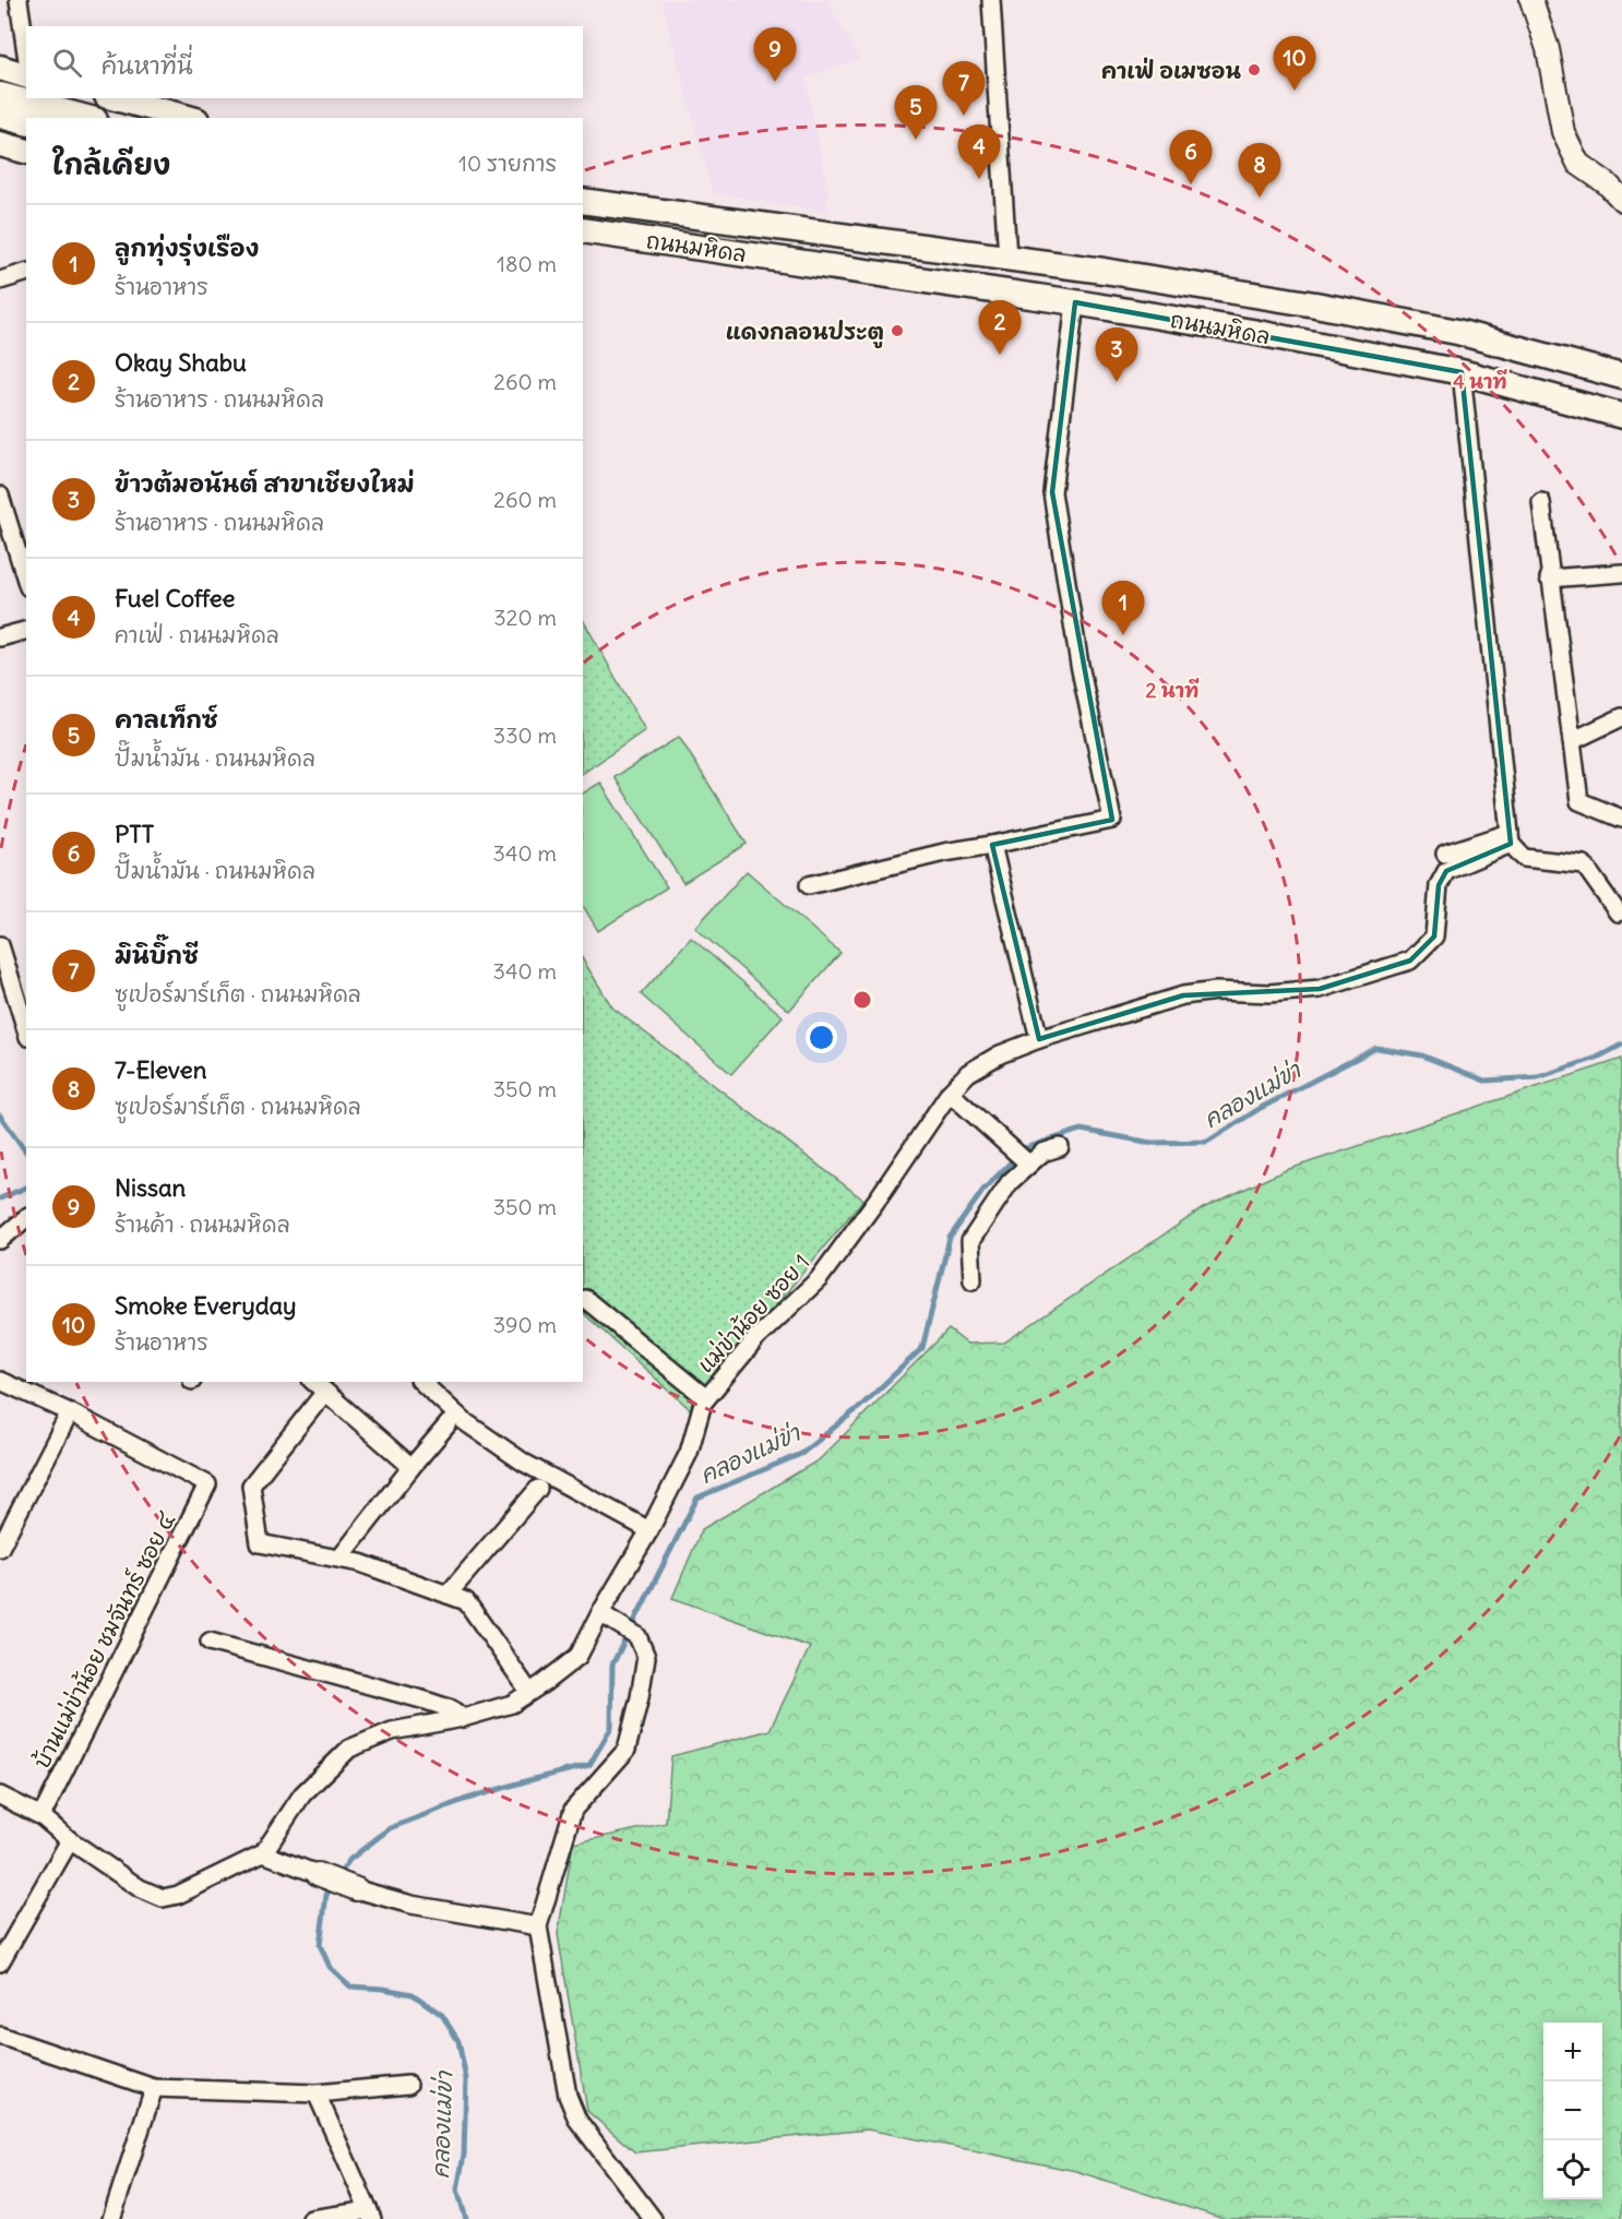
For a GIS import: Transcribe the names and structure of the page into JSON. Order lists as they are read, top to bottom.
{
  "streets": {
    "main road": ["ถนนมหิดล"],
    "street": ["แม่ข่าน้อย ซอย 1", "บ้านแม่ข่าน้อย ชมจันทร์ ซอย ๔"]
  },
  "water": ["คลองแม่ข่า"],
  "places": ["คาเฟ่ อเมซอน", "แดงกลอนประตู"],
  "page": {
    "search": "ค้นหาที่นี่",
    "pins": [
      "9",
      "10",
      "7",
      "5",
      "4",
      "6",
      "8",
      "2",
      "3",
      "1"
    ],
    "heading": ["ใกล้เคียง", "10 รายการ"],
    "list": [
      {
        "mark": "1",
        "name": "ลูกทุ่งรุ่งเรือง",
        "note": "ร้านอาหาร",
        "value": "180 m"
      },
      {
        "mark": "2",
        "name": "Okay Shabu",
        "note": "ร้านอาหาร · ถนนมหิดล",
        "value": "260 m"
      },
      {
        "mark": "3",
        "name": "ข้าวต้มอนันต์ สาขาเชียงใหม่",
        "note": "ร้านอาหาร · ถนนมหิดล",
        "value": "260 m"
      },
      {
        "mark": "4",
        "name": "Fuel Coffee",
        "note": "คาเฟ่ · ถนนมหิดล",
        "value": "320 m"
      },
      {
        "mark": "5",
        "name": "คาลเท็กซ์",
        "note": "ปั๊มน้ำมัน · ถนนมหิดล",
        "value": "330 m"
      },
      {
        "mark": "6",
        "name": "PTT",
        "note": "ปั๊มน้ำมัน · ถนนมหิดล",
        "value": "340 m"
      },
      {
        "mark": "7",
        "name": "มินิบิ๊กซี",
        "note": "ซูเปอร์มาร์เก็ต · ถนนมหิดล",
        "value": "340 m"
      },
      {
        "mark": "8",
        "name": "7-Eleven",
        "note": "ซูเปอร์มาร์เก็ต · ถนนมหิดล",
        "value": "350 m"
      },
      {
        "mark": "9",
        "name": "Nissan",
        "note": "ร้านค้า · ถนนมหิดล",
        "value": "350 m"
      },
      {
        "mark": "10",
        "name": "Smoke Everyday",
        "note": "ร้านอาหาร",
        "value": "390 m"
      }
    ],
    "map_buttons": ["+", "−"]
  },
  "rings": ["4 นาที", "2 นาที"]
}
